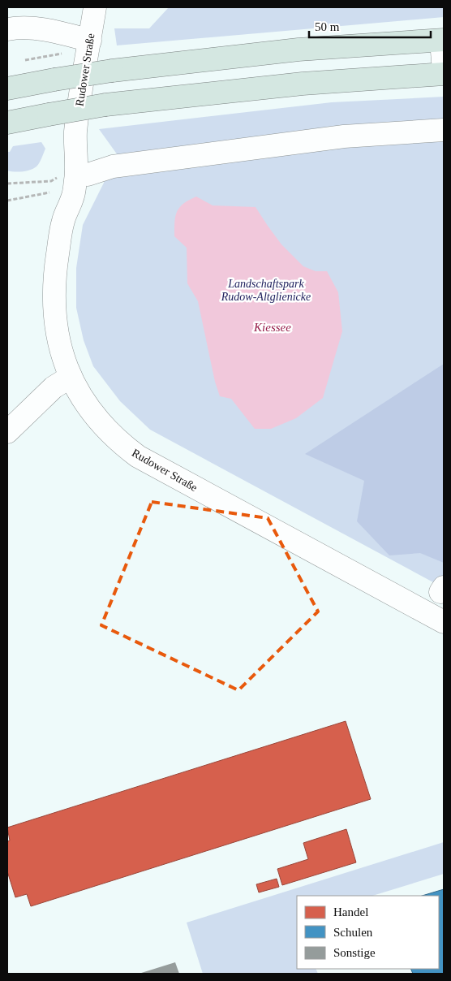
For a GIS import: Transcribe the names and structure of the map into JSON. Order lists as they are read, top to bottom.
{
  "streets": {
    "street": ["Rudower Straße"]
  },
  "water": ["Kiessee"],
  "parks": ["Landschaftspark Rudow-Altglienicke"],
  "legend": ["Handel", "Schulen", "Sonstige"],
  "scale_bar": "50 m"
}
